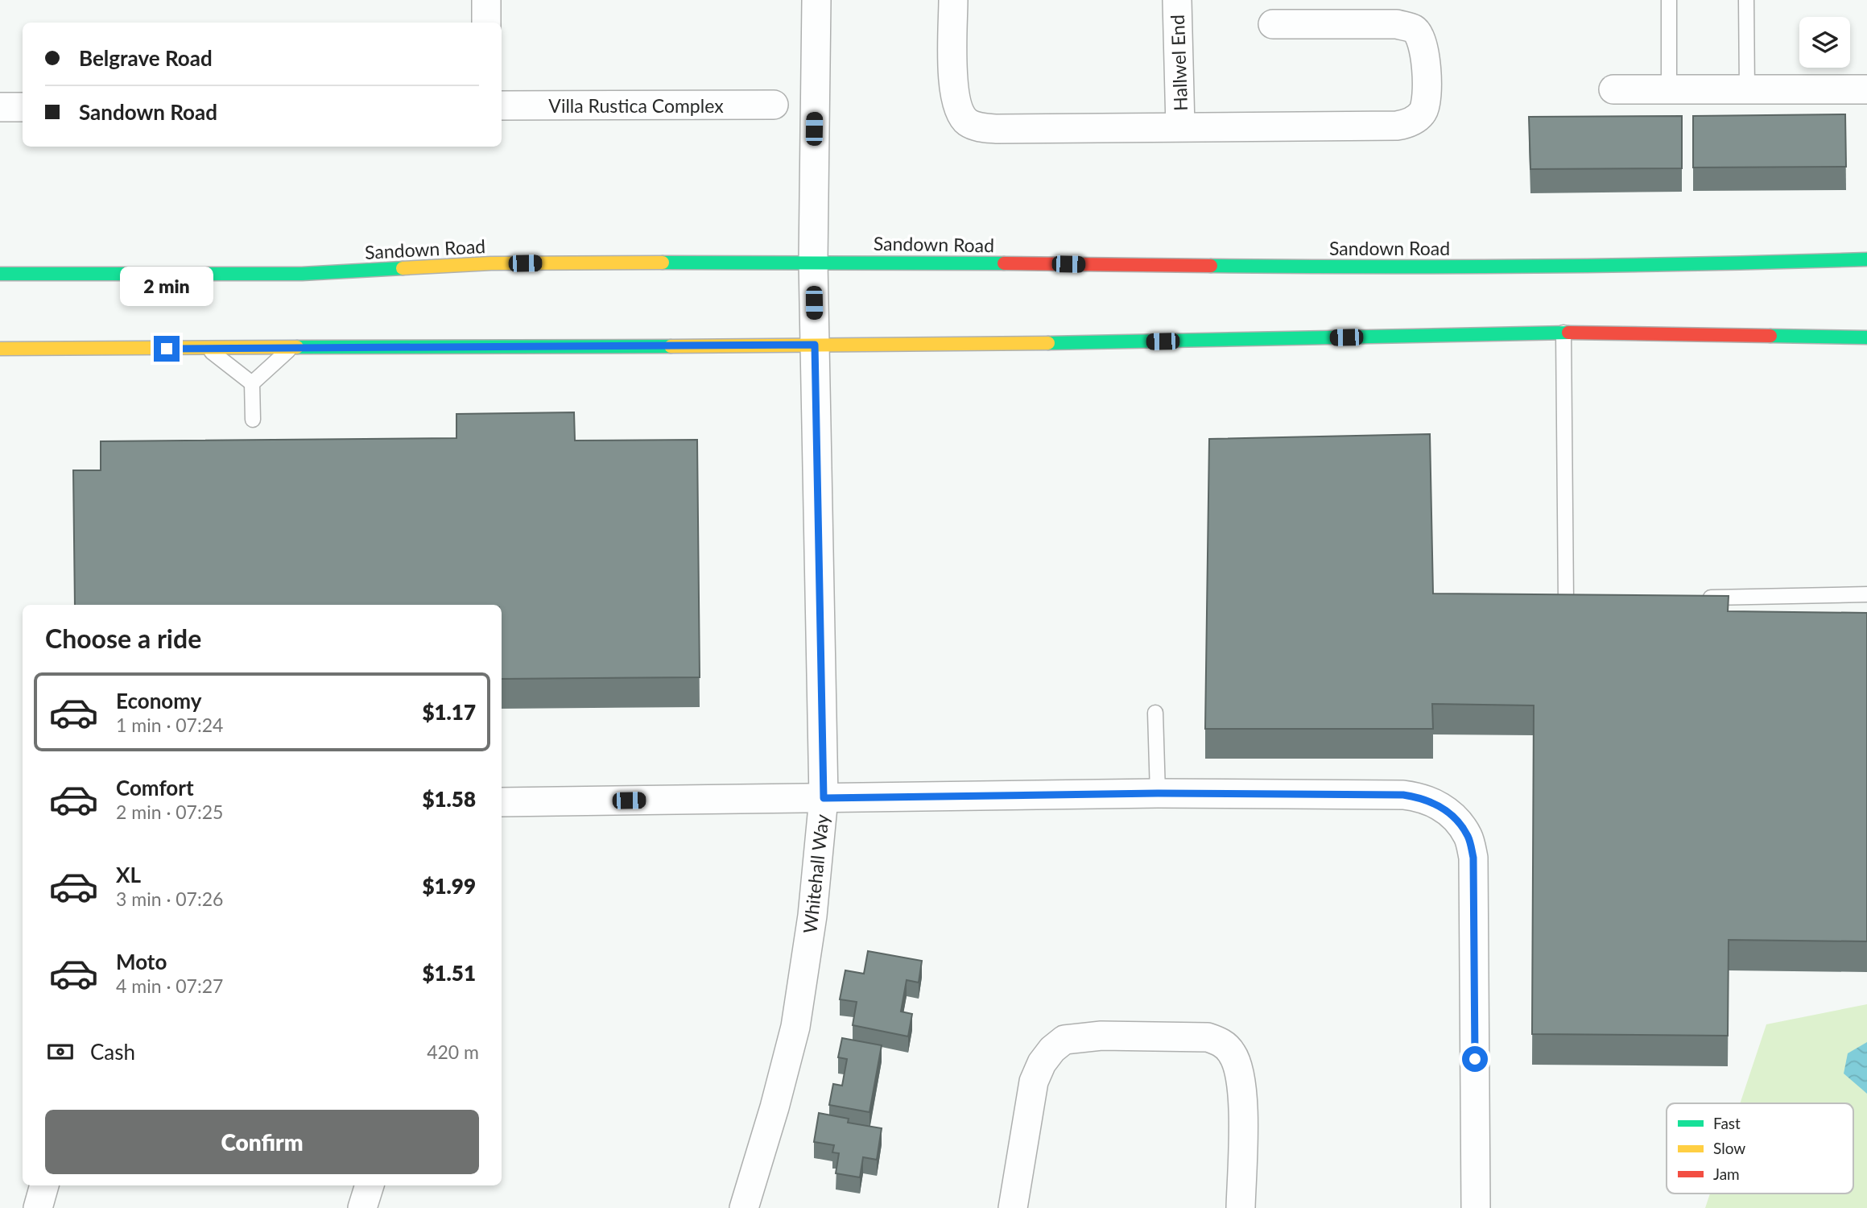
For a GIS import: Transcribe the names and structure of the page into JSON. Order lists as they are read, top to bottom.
{
  "streets": {
    "main road": ["Sandown Road"],
    "street": ["Hallwel End", "Villa Rustica Complex", "Whitehall Way"]
  },
  "crossings": [
    ["Sandown Road", "Whitehall Way"]
  ],
  "legend": ["Fast", "Slow", "Jam"],
  "page": {
    "banner": ["Belgrave Road", "Sandown Road"],
    "bubble": "2 min",
    "heading": "Choose a ride",
    "list": [
      {
        "name": "Economy",
        "note": "1 min · 07:24",
        "value": "$1.17"
      },
      {
        "name": "Comfort",
        "note": "2 min · 07:25",
        "value": "$1.58"
      },
      {
        "name": "XL",
        "note": "3 min · 07:26",
        "value": "$1.99"
      },
      {
        "name": "Moto",
        "note": "4 min · 07:27",
        "value": "$1.51"
      }
    ],
    "pay": ["Cash", "420 m"],
    "buttons": "Confirm"
  }
}
